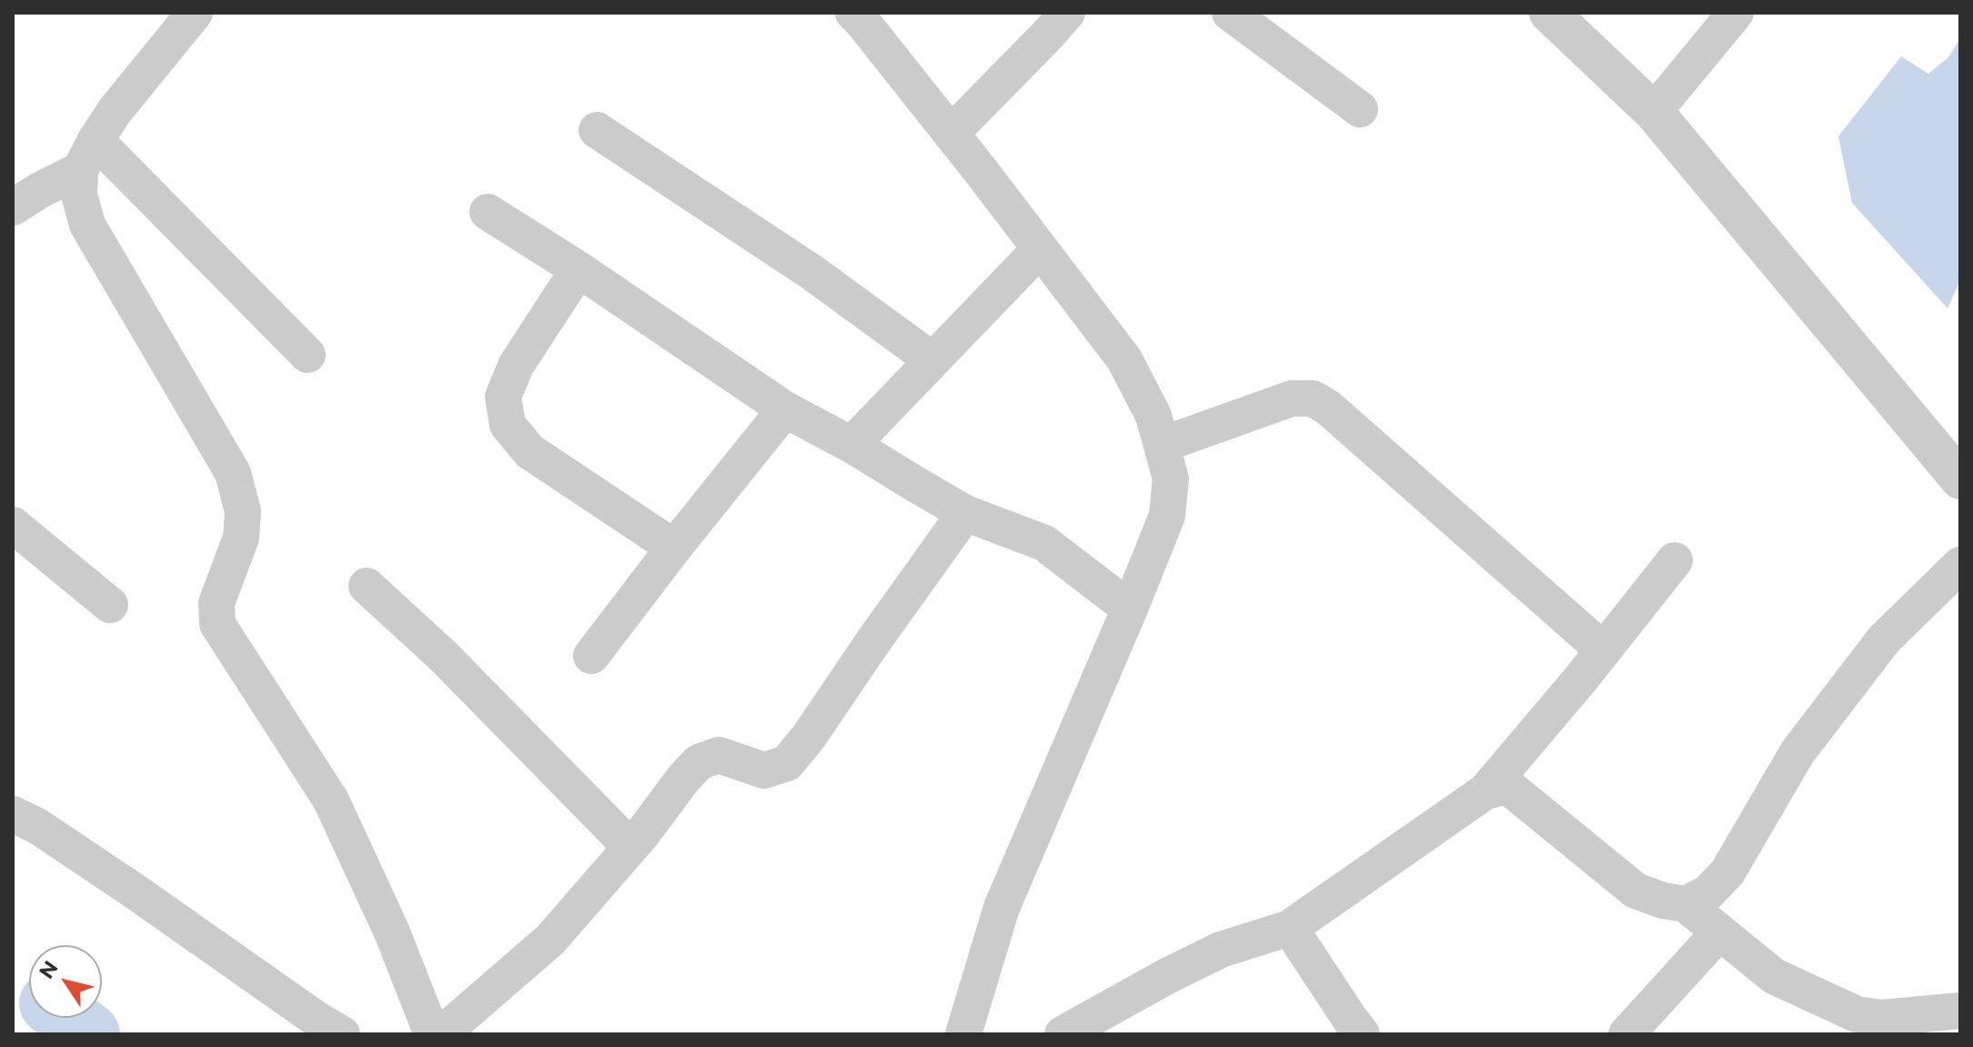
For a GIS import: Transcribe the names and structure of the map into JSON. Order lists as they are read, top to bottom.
{
  "north": "top left"
}
